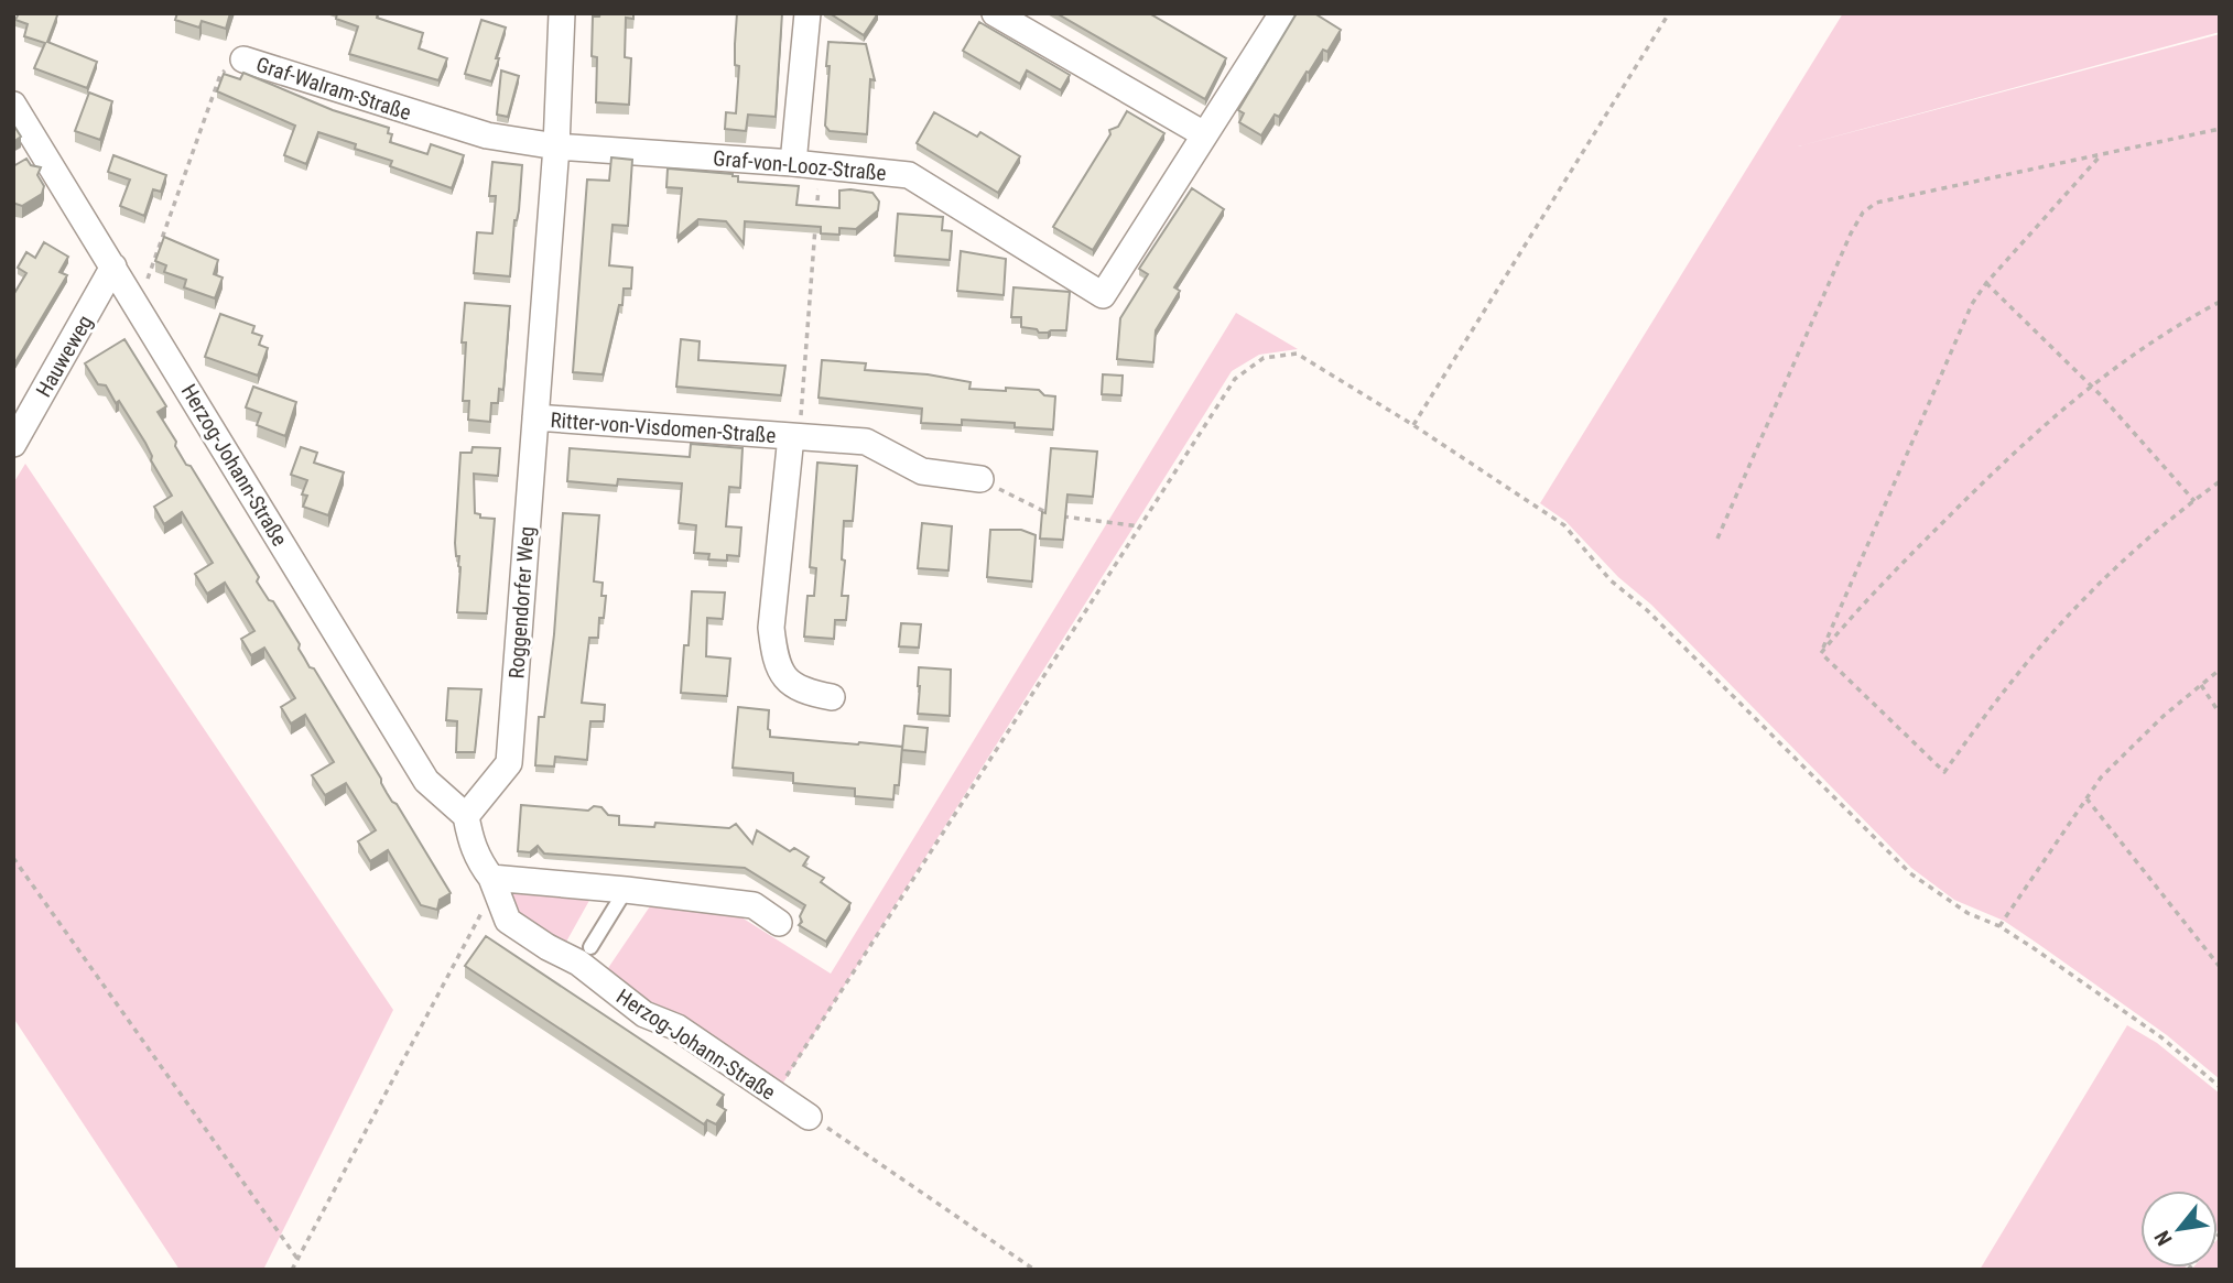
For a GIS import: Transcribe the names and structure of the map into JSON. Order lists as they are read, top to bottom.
{
  "streets": {
    "street": [
      "Graf-Walram-Straße",
      "Graf-von-Looz-Straße",
      "Hauweweg",
      "Ritter-von-Visdomen-Straße",
      "Herzog-Johann-Straße",
      "Roggendorfer Weg"
    ]
  },
  "crossings": [
    ["Graf-Walram-Straße", "Graf-von-Looz-Straße"],
    ["Graf-Walram-Straße", "Herzog-Johann-Straße"],
    ["Graf-Walram-Straße", "Roggendorfer Weg"],
    ["Graf-von-Looz-Straße", "Roggendorfer Weg"],
    ["Hauweweg", "Herzog-Johann-Straße"],
    ["Ritter-von-Visdomen-Straße", "Roggendorfer Weg"],
    ["Herzog-Johann-Straße", "Roggendorfer Weg"]
  ],
  "north": "bottom left"
}
